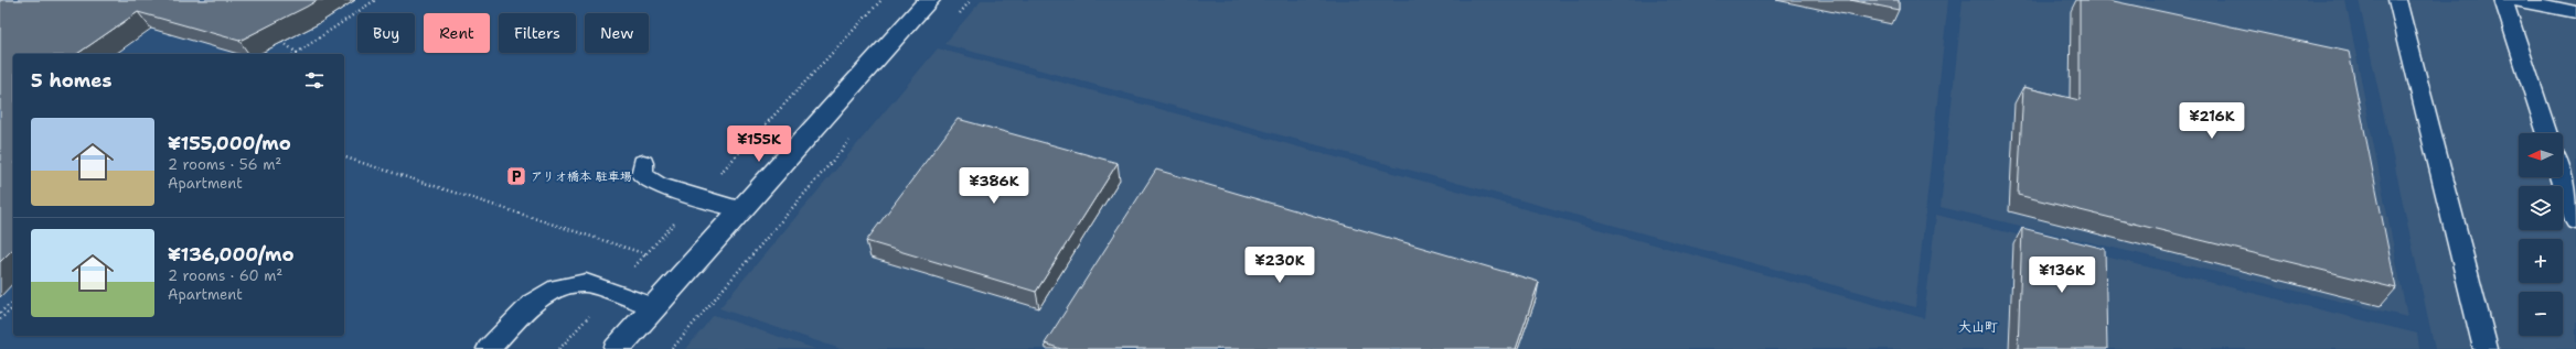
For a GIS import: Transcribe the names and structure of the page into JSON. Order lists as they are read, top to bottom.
{
  "districts": ["大山町"],
  "places": {
    "parking": ["アリオ橋本 駐車場"]
  },
  "north": "left",
  "page": {
    "chip": [
      "Buy",
      "Rent",
      "Filters",
      "New"
    ],
    "heading": "5 homes",
    "price": [
      "¥216K",
      "¥155K",
      "¥386K",
      "¥230K",
      "¥136K"
    ],
    "list": [
      {
        "name": "¥155,000/mo",
        "note": "2 rooms · 56 m² · Apartment"
      },
      {
        "name": "¥136,000/mo",
        "note": "2 rooms · 60 m² · Apartment"
      }
    ],
    "map_buttons": ["+", "−"]
  }
}
